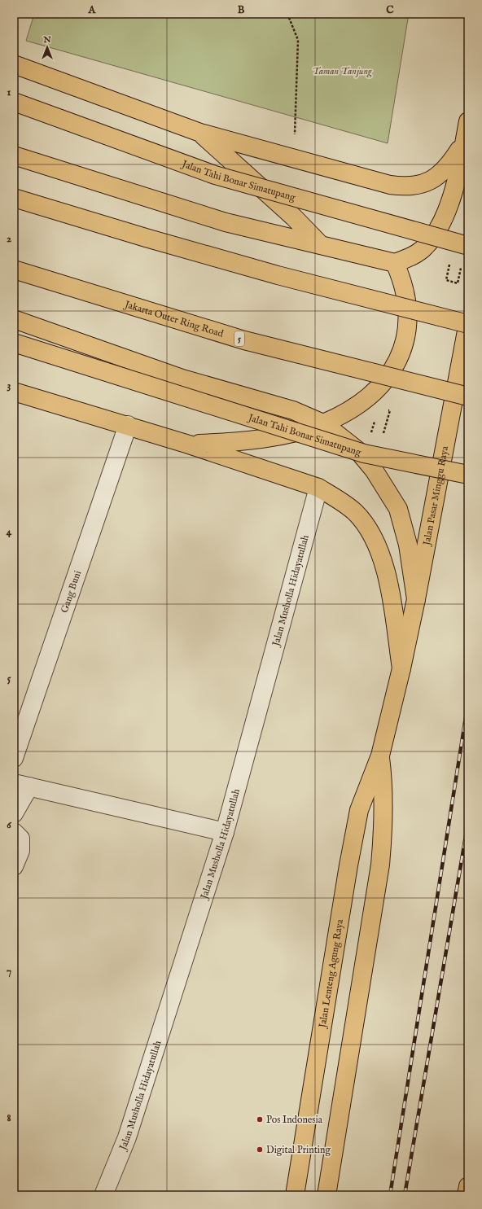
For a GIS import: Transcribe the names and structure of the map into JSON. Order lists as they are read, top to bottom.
{
  "streets": {
    "main road": [
      "Jalan Tahi Bonar Simatupang",
      "Jakarta Outer Ring Road",
      "5",
      "Jalan Pasar Minggu Raya",
      "Jalan Lenteng Agung Raya"
    ],
    "street": ["Jalan Musholla Hidayatullah", "Gang Buni"]
  },
  "crossings": [
    ["Jalan Pasar Minggu Raya", "Jalan Lenteng Agung Raya"]
  ],
  "parks": ["Taman Tanjung"],
  "places": ["Pos Indonesia", "Digital Printing"],
  "north": "top",
  "grid": {
    "columns": ["A", "B", "C"],
    "rows": [
      "1",
      "2",
      "3",
      "4",
      "5",
      "6",
      "7",
      "8"
    ]
  }
}
